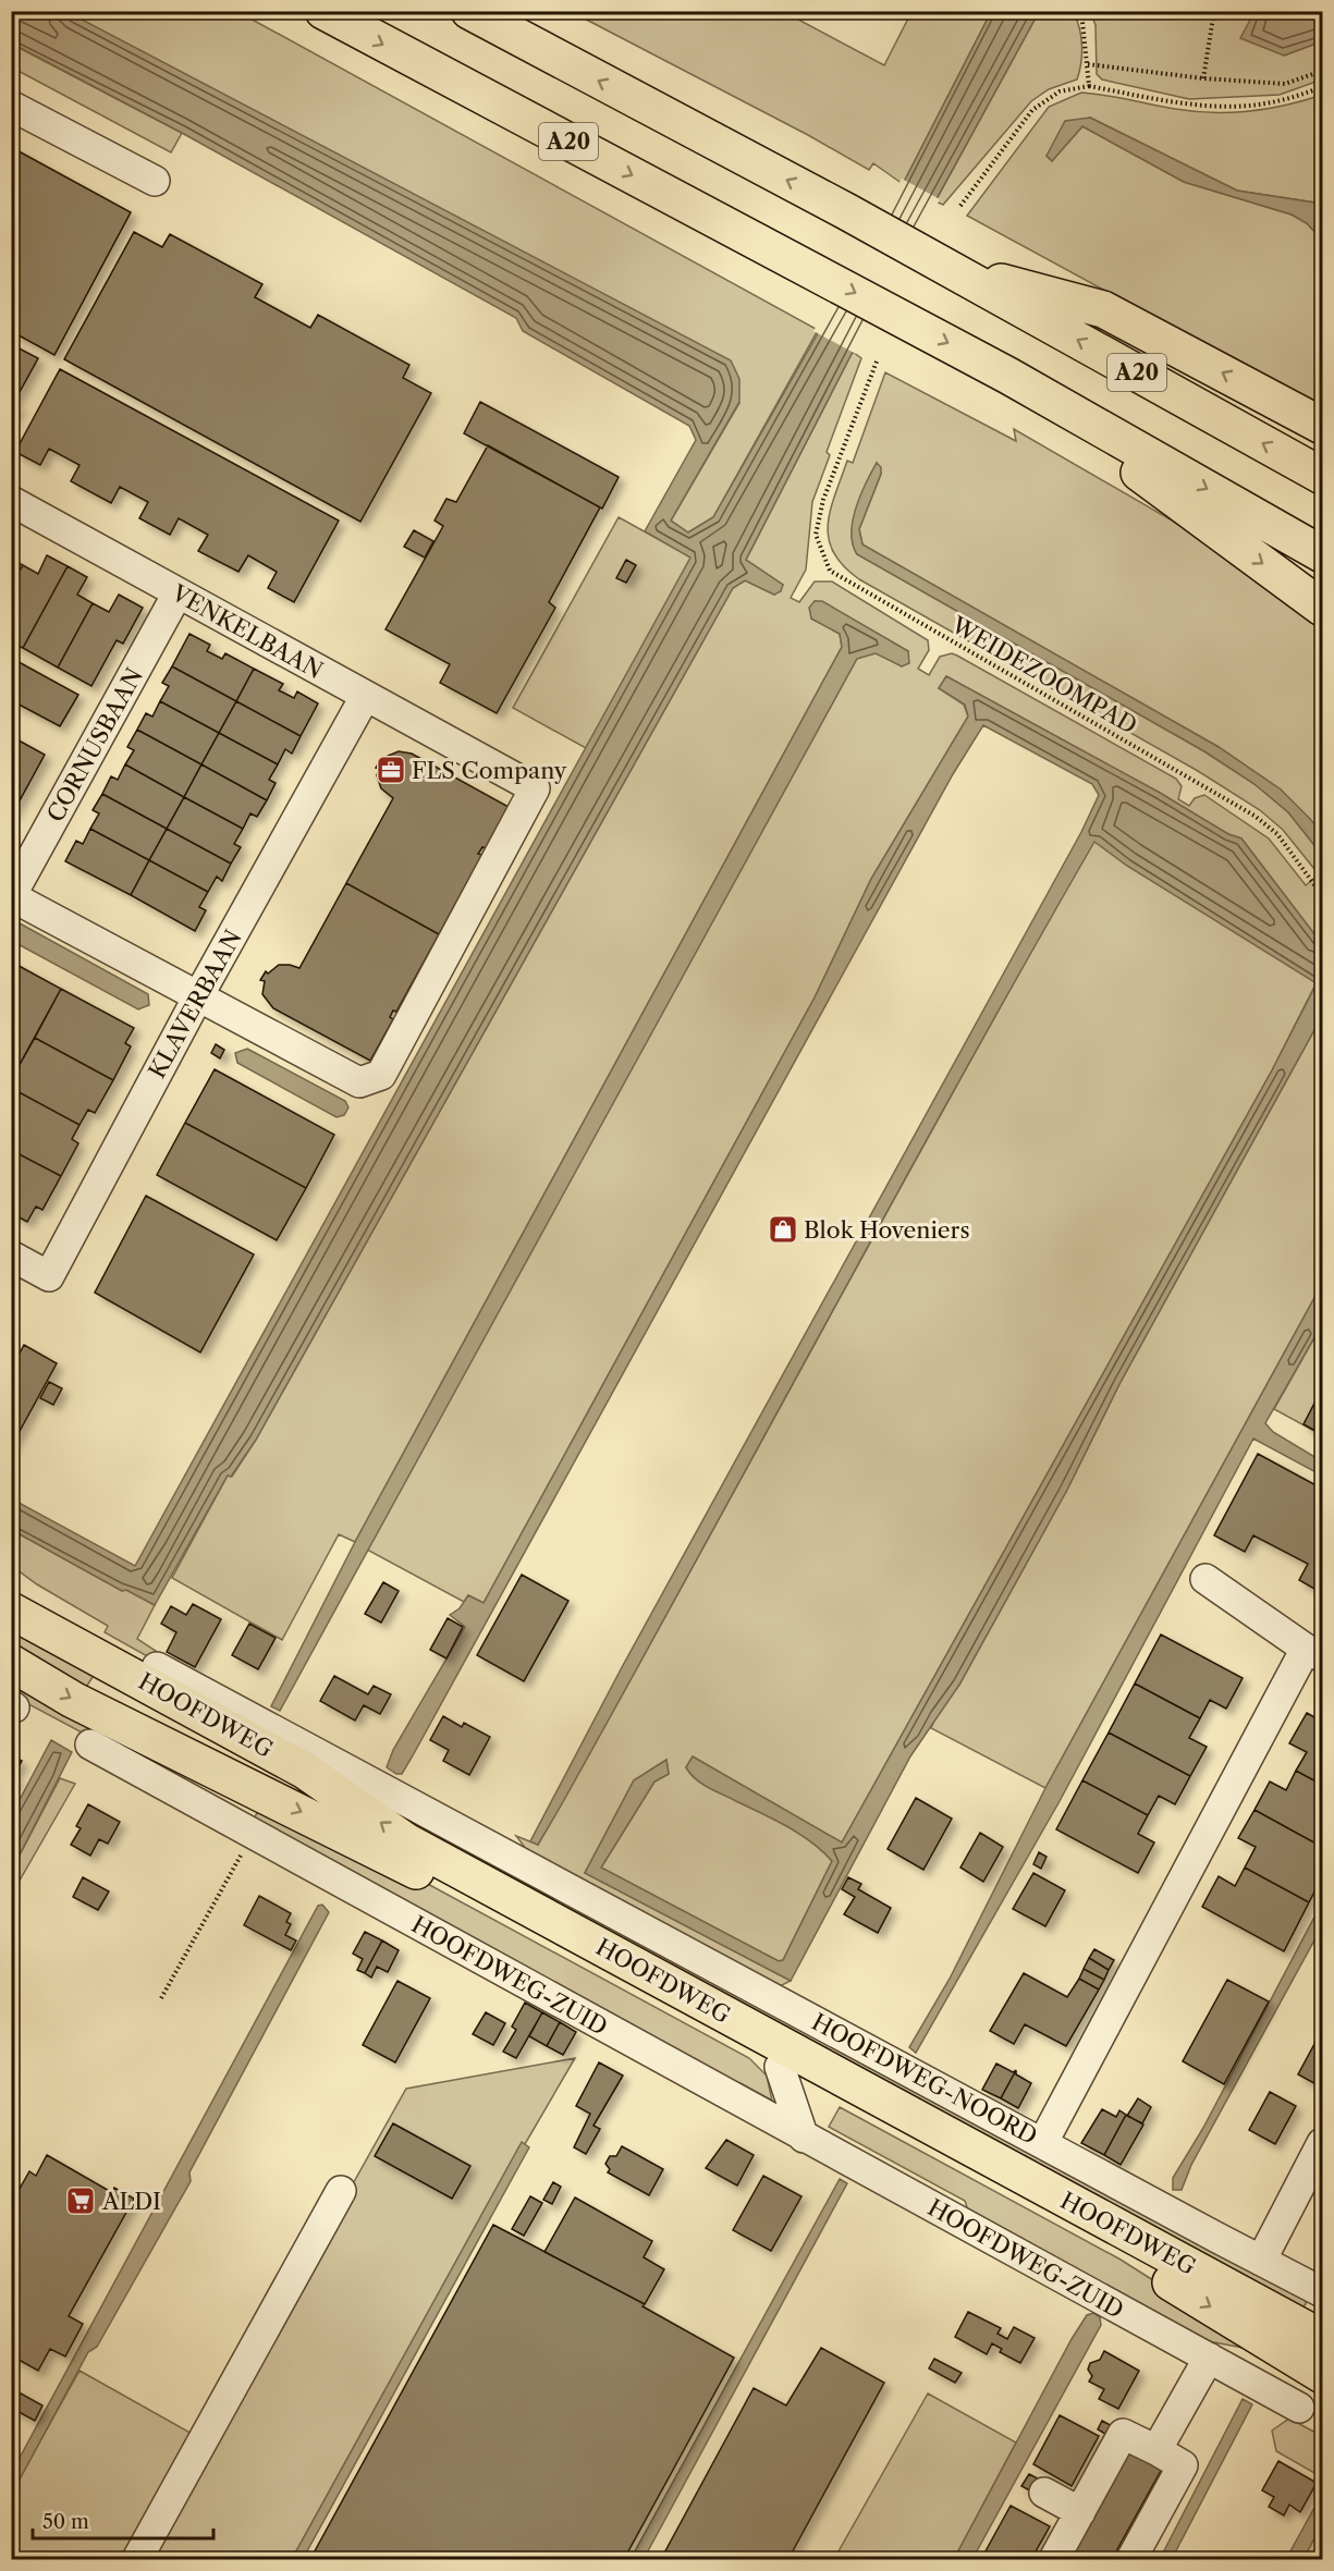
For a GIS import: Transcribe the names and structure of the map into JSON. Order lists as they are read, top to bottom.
{
  "streets": {
    "main road": ["A20", "HOOFDWEG"],
    "street": [
      "VENKELBAAN",
      "CORNUSBAAN",
      "KLAVERBAAN",
      "HOOFDWEG-ZUID",
      "HOOFDWEG-NOORD"
    ],
    "path": ["WEIDEZOOMPAD"]
  },
  "crossings": [
    ["VENKELBAAN", "CORNUSBAAN"],
    ["VENKELBAAN", "KLAVERBAAN"],
    ["CORNUSBAAN", "KLAVERBAAN"],
    ["HOOFDWEG", "HOOFDWEG-ZUID"],
    ["HOOFDWEG", "HOOFDWEG-NOORD"]
  ],
  "places": {
    "office": ["FLS Company"],
    "shop": ["Blok Hoveniers"],
    "supermarket": ["ALDI"]
  },
  "scale_bar": "50 m"
}
